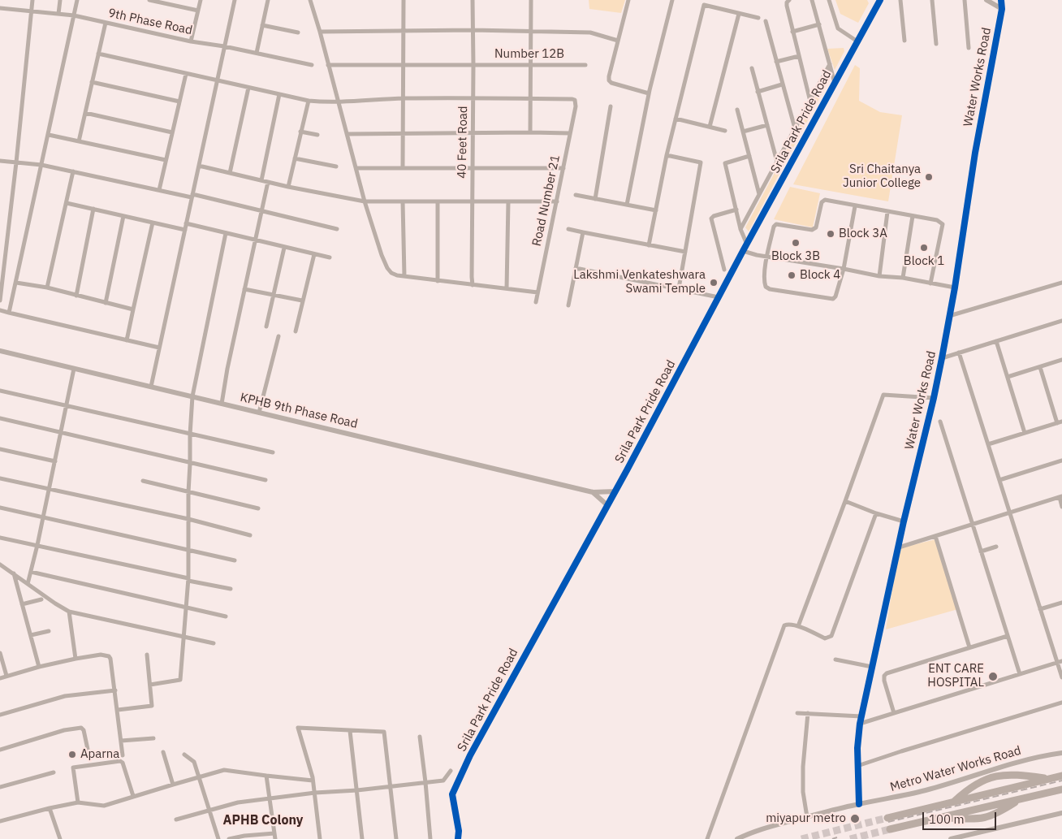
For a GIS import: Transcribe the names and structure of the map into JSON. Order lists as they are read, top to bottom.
{
  "streets": {
    "street": [
      "9th Phase Road",
      "Number 12B",
      "Water Works Road",
      "Srila Park Pride Road",
      "40 Feet Road",
      "Road Number 21",
      "KPHB 9th Phase Road",
      "Metro Water Works Road"
    ]
  },
  "crossings": [
    ["Number 12B", "40 Feet Road"],
    ["Water Works Road", "Metro Water Works Road"],
    ["Srila Park Pride Road", "KPHB 9th Phase Road"]
  ],
  "districts": ["APHB Colony"],
  "places": [
    "Sri Chaitanya Junior College",
    "Block 3A",
    "Block 3B",
    "Block 1",
    "Block 4",
    "Lakshmi Venkateshwara Swami Temple",
    "ENT CARE HOSPITAL",
    "Aparna",
    "miyapur metro"
  ],
  "scale_bar": "100 m"
}
